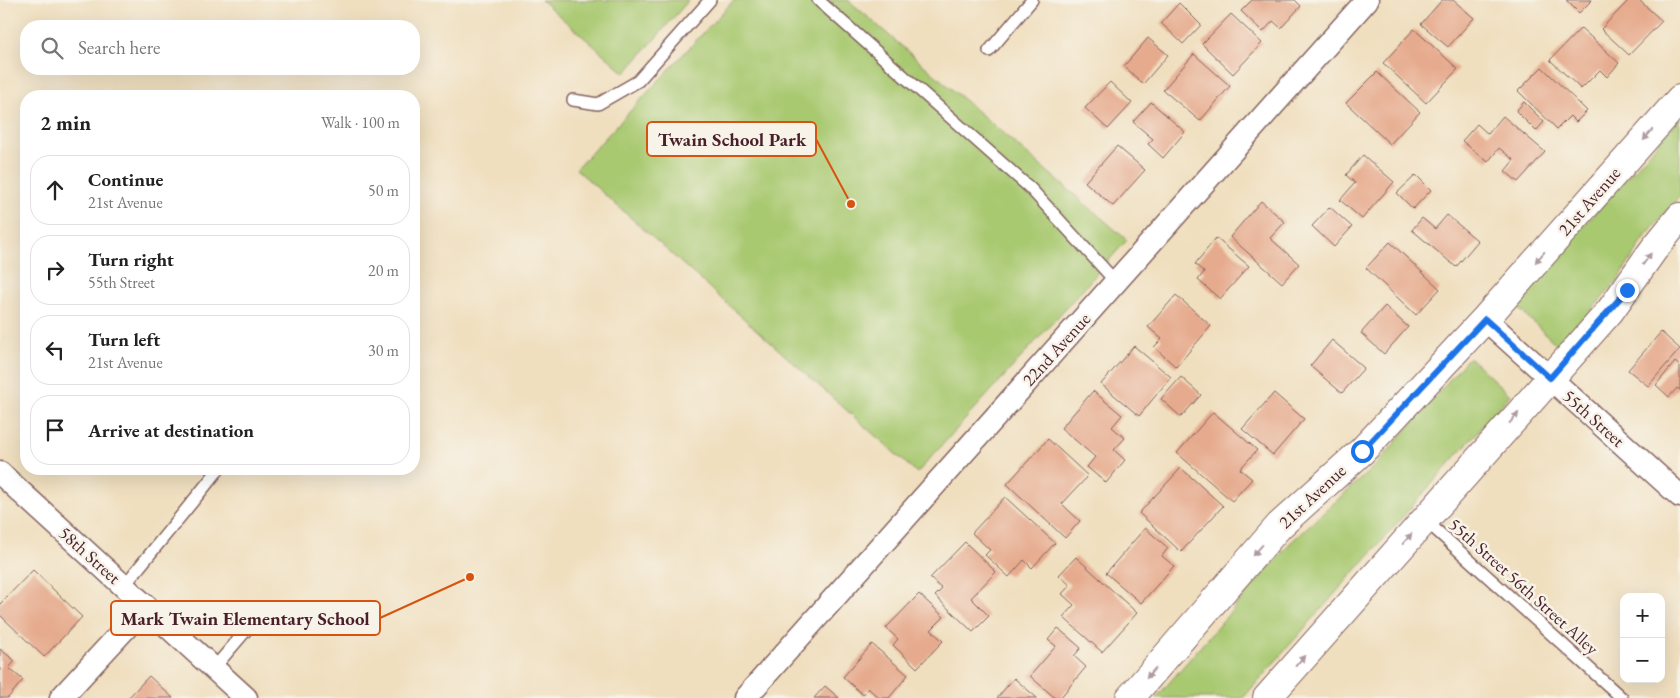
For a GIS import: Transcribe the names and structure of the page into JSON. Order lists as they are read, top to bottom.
{
  "streets": {
    "street": [
      "21st Avenue",
      "22nd Avenue",
      "55th Street",
      "58th Street"
    ],
    "lane": ["55th Street 56th Street Alley"]
  },
  "crossings": [
    ["21st Avenue", "55th Street"]
  ],
  "places": ["Twain School Park", "Mark Twain Elementary School"],
  "page": {
    "search": "Search here",
    "heading": ["2 min", "Walk · 100 m"],
    "list": [
      ["Continue", "21st Avenue", "50 m"],
      ["Turn right", "55th Street", "20 m"],
      ["Turn left", "21st Avenue", "30 m"],
      "Arrive at destination"
    ],
    "map_buttons": ["+", "−"]
  }
}
